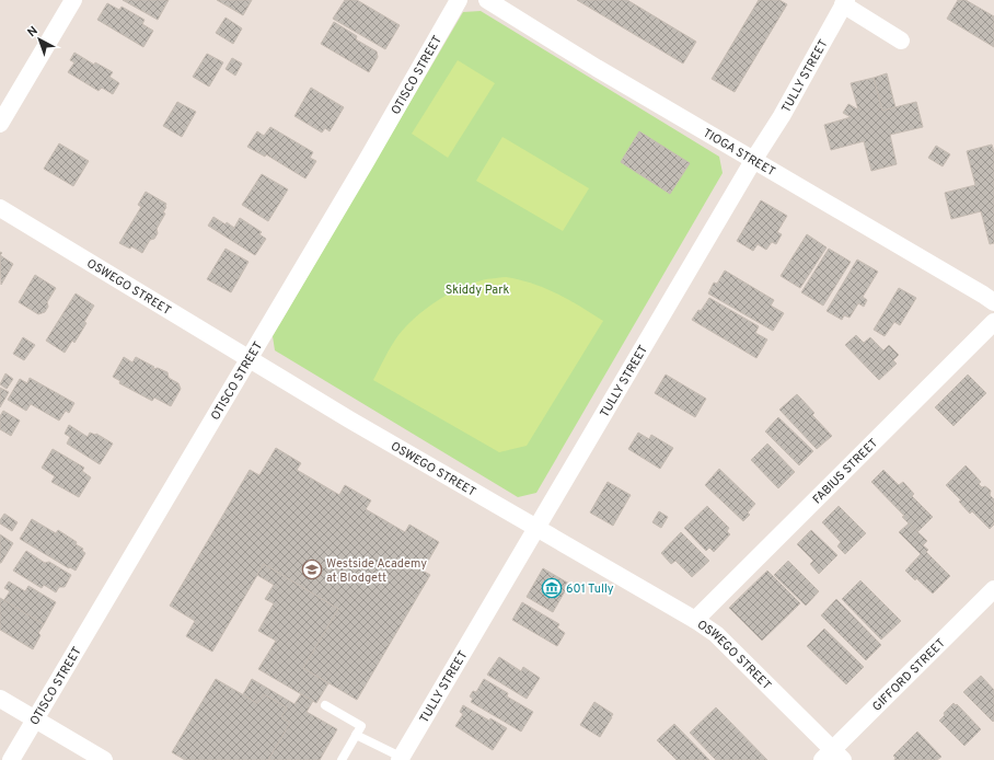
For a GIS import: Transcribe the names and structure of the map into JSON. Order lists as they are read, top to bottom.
{
  "streets": {
    "street": [
      "OTISCO STREET",
      "TULLY STREET",
      "TIOGA STREET",
      "OSWEGO STREET",
      "FABIUS STREET",
      "GIFFORD STREET"
    ]
  },
  "crossings": [
    ["OTISCO STREET", "OSWEGO STREET"],
    ["TULLY STREET", "TIOGA STREET"],
    ["TULLY STREET", "OSWEGO STREET"],
    ["OSWEGO STREET", "FABIUS STREET"],
    ["OSWEGO STREET", "GIFFORD STREET"]
  ],
  "parks": ["Skiddy Park"],
  "places": {
    "school or university": ["Westside Academy at Blodgett"],
    "museum": ["601 Tully"]
  },
  "north": "top left"
}
